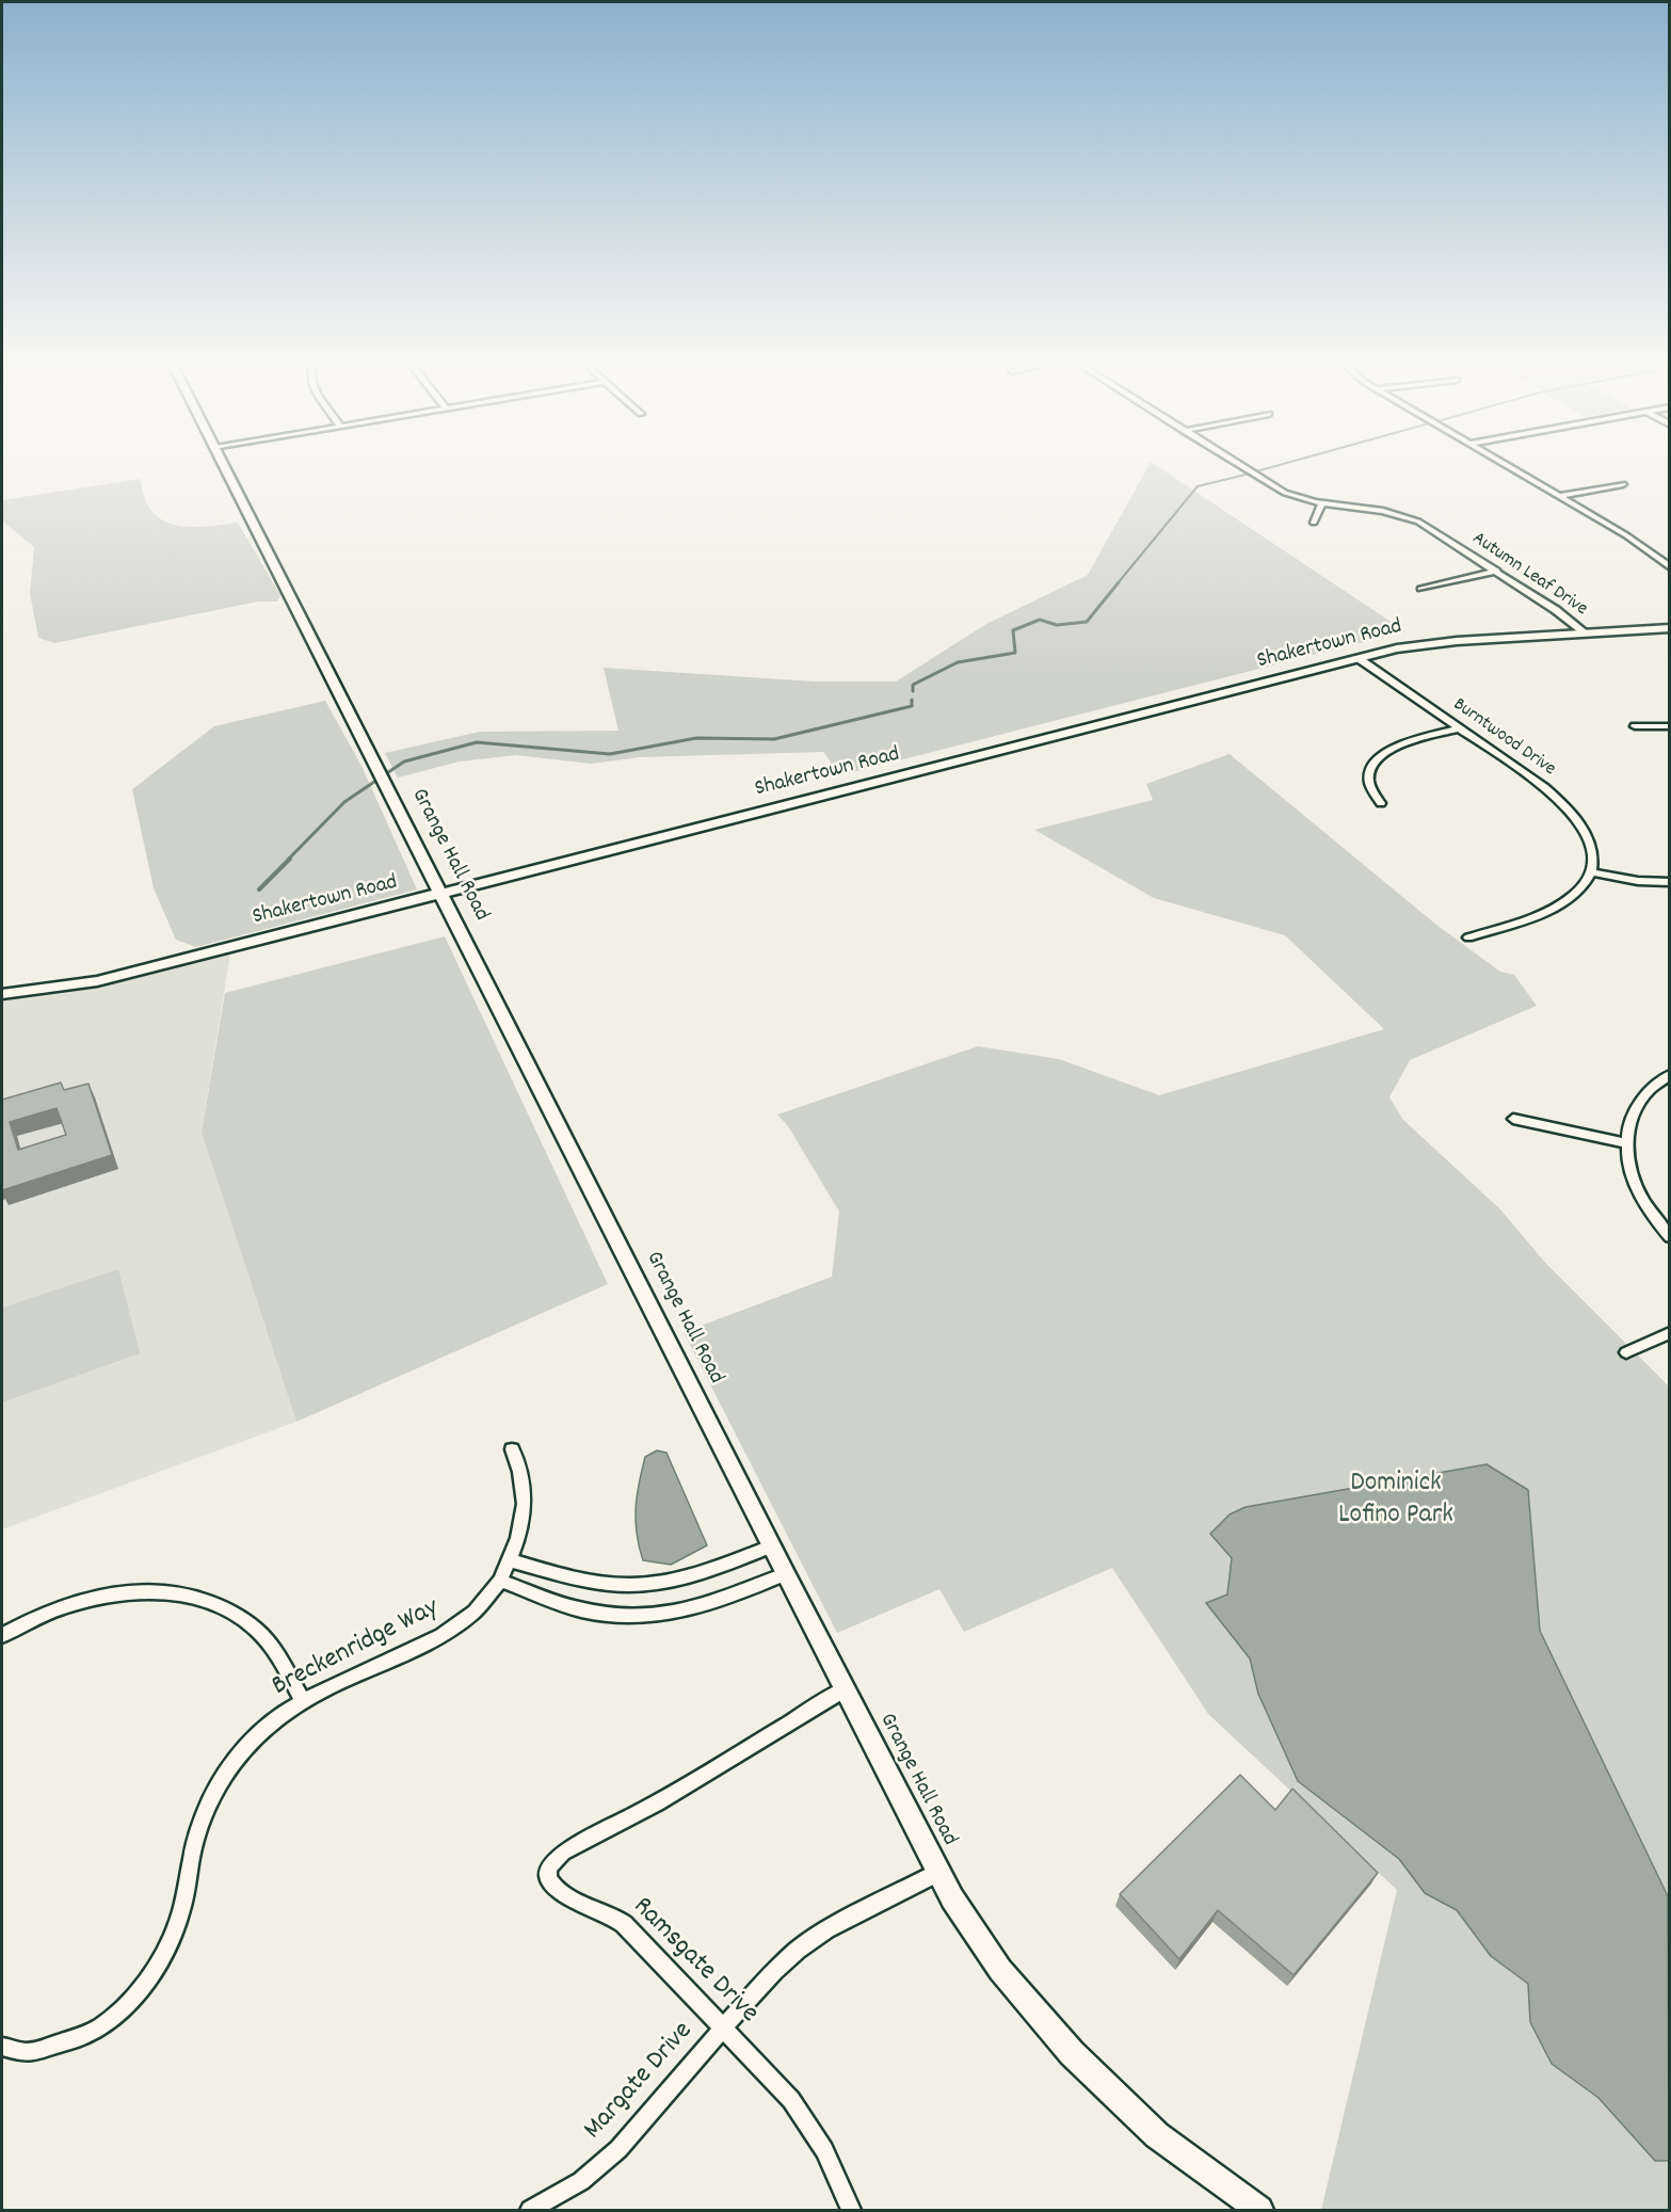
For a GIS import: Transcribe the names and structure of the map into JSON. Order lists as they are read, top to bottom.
{
  "streets": {
    "street": [
      "Autumn Leaf Drive",
      "Shakertown Road",
      "Burntwood Drive",
      "Grange Hall Road",
      "Breckenridge Way",
      "Ramsgate Drive",
      "Margate Drive"
    ]
  },
  "crossings": [
    ["Autumn Leaf Drive", "Shakertown Road"],
    ["Shakertown Road", "Burntwood Drive"],
    ["Shakertown Road", "Grange Hall Road"],
    ["Grange Hall Road", "Ramsgate Drive"],
    ["Grange Hall Road", "Margate Drive"],
    ["Ramsgate Drive", "Margate Drive"]
  ],
  "parks": ["Dominick Lofino Park"]
}
